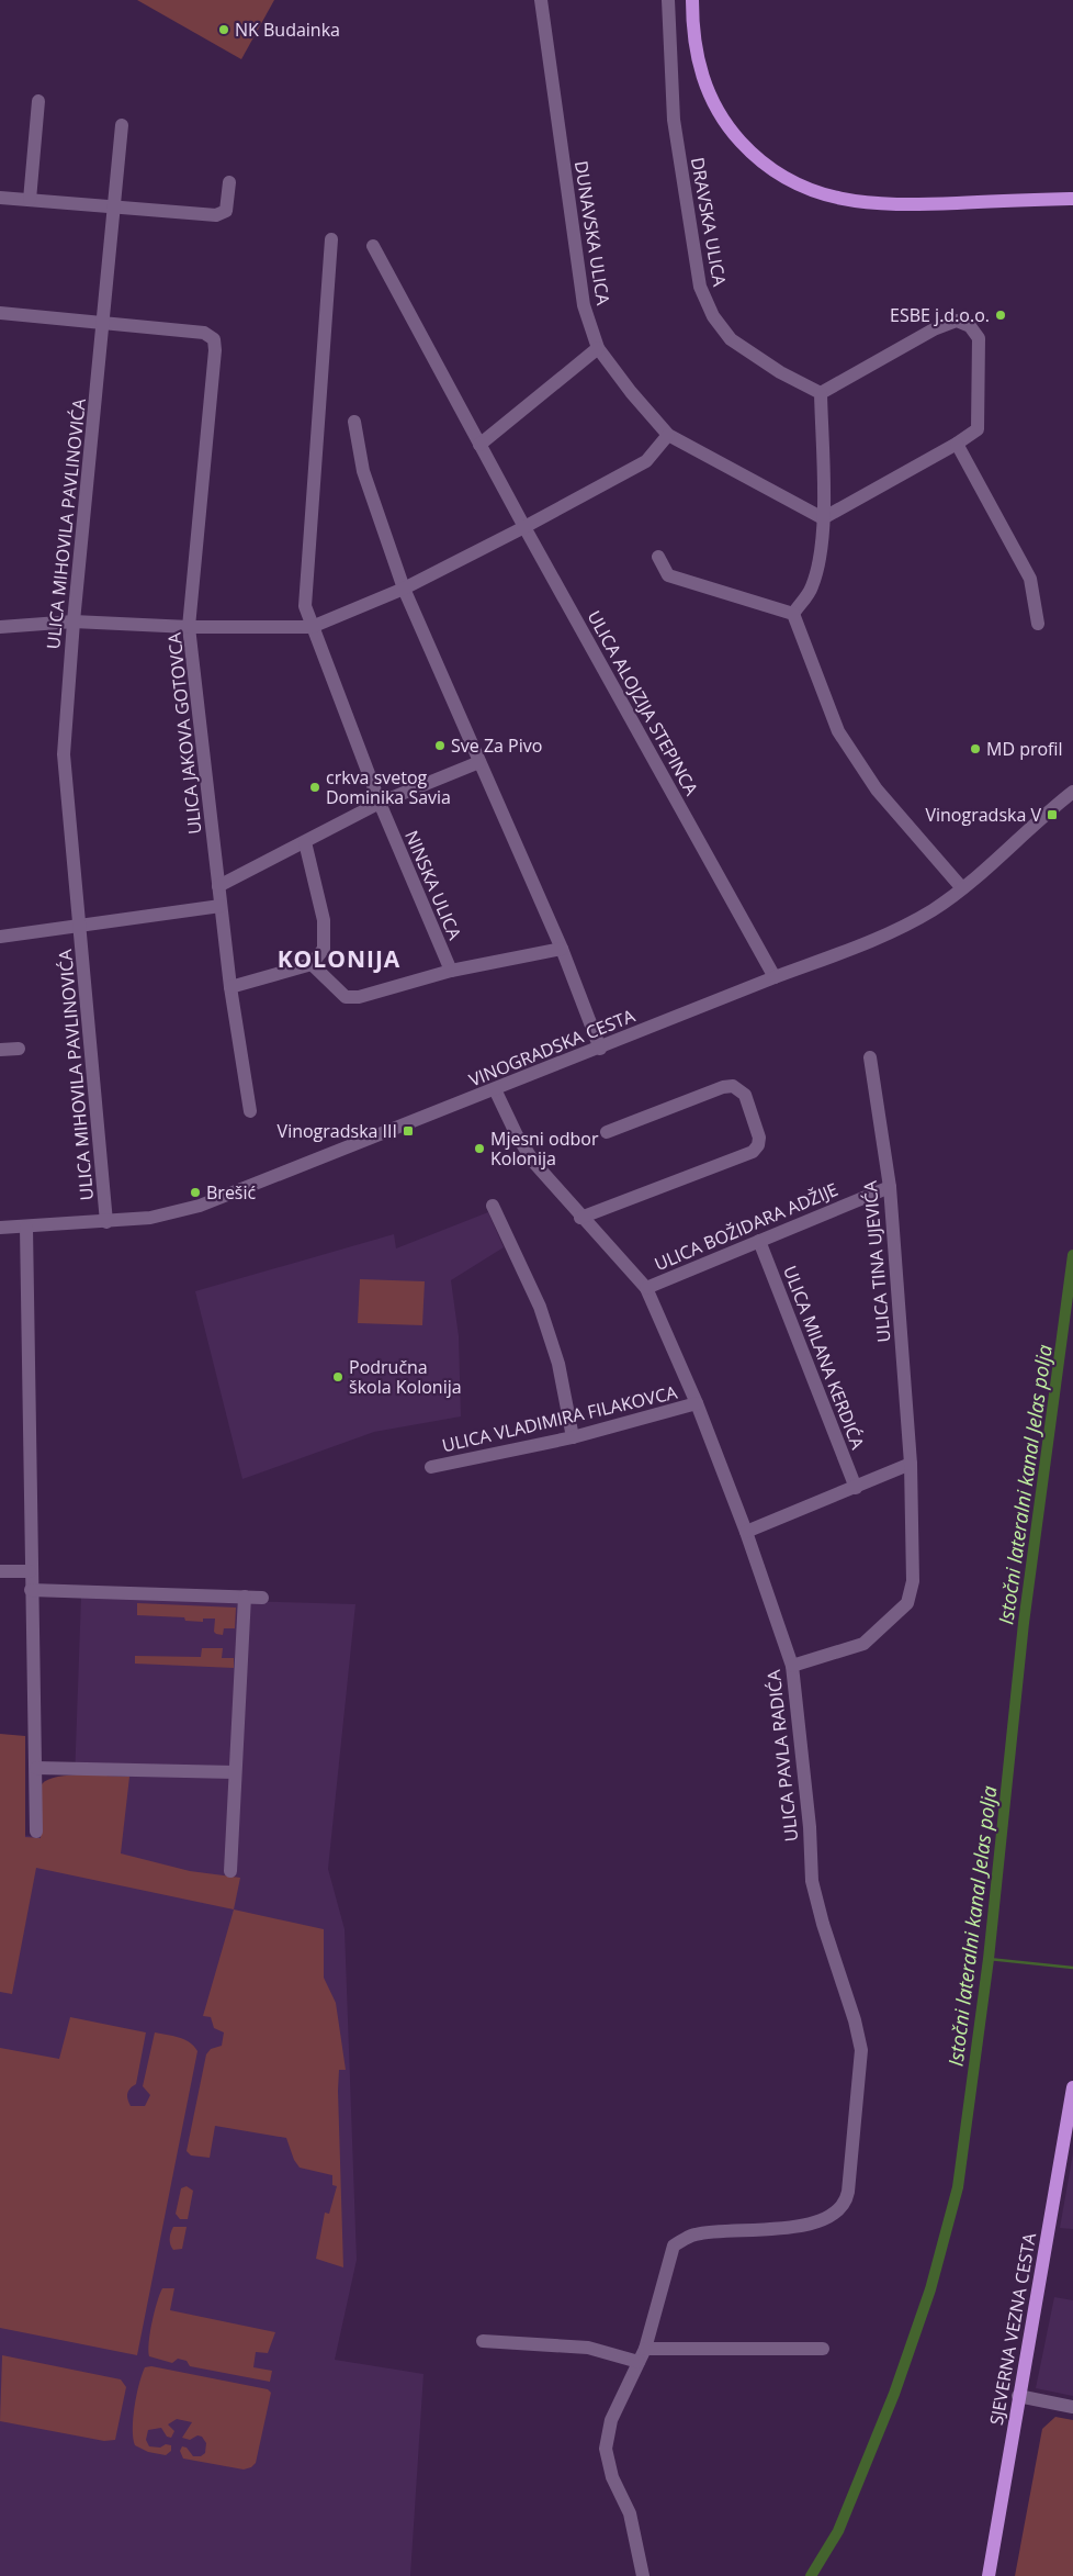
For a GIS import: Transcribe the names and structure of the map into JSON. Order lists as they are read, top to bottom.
{
  "streets": {
    "main road": ["SJEVERNA VEZNA CESTA"],
    "street": [
      "DRAVSKA ULICA",
      "DUNAVSKA ULICA",
      "ULICA MIHOVILA PAVLINOVIĆA",
      "ULICA ALOJZIJA STEPINCA",
      "ULICA JAKOVA GOTOVCA",
      "NINSKA ULICA",
      "VINOGRADSKA CESTA",
      "ULICA BOŽIDARA ADŽIJE",
      "ULICA TINA UJEVIĆA",
      "ULICA MILANA KERDIĆA",
      "ULICA VLADIMIRA FILAKOVCA",
      "ULICA PAVLA RADIĆA"
    ]
  },
  "crossings": [
    ["ULICA MIHOVILA PAVLINOVIĆA", "ULICA JAKOVA GOTOVCA"],
    ["ULICA MIHOVILA PAVLINOVIĆA", "VINOGRADSKA CESTA"],
    ["ULICA ALOJZIJA STEPINCA", "VINOGRADSKA CESTA"],
    ["VINOGRADSKA CESTA", "ULICA PAVLA RADIĆA"],
    ["ULICA BOŽIDARA ADŽIJE", "ULICA TINA UJEVIĆA"],
    ["ULICA BOŽIDARA ADŽIJE", "ULICA MILANA KERDIĆA"],
    ["ULICA BOŽIDARA ADŽIJE", "ULICA PAVLA RADIĆA"],
    ["ULICA TINA UJEVIĆA", "ULICA PAVLA RADIĆA"],
    ["ULICA VLADIMIRA FILAKOVCA", "ULICA PAVLA RADIĆA"]
  ],
  "districts": ["KOLONIJA"],
  "water": ["Istočni lateralni kanal Jelas polja"],
  "places": {
    "other": [
      "NK Budainka",
      "ESBE j.d.o.o.",
      "Sve Za Pivo",
      "MD profil",
      "crkva svetog Dominika Savia",
      "Mjesni odbor Kolonija",
      "Brešić",
      "Područna škola Kolonija"
    ],
    "transit": ["Vinogradska V", "Vinogradska III"]
  }
}
